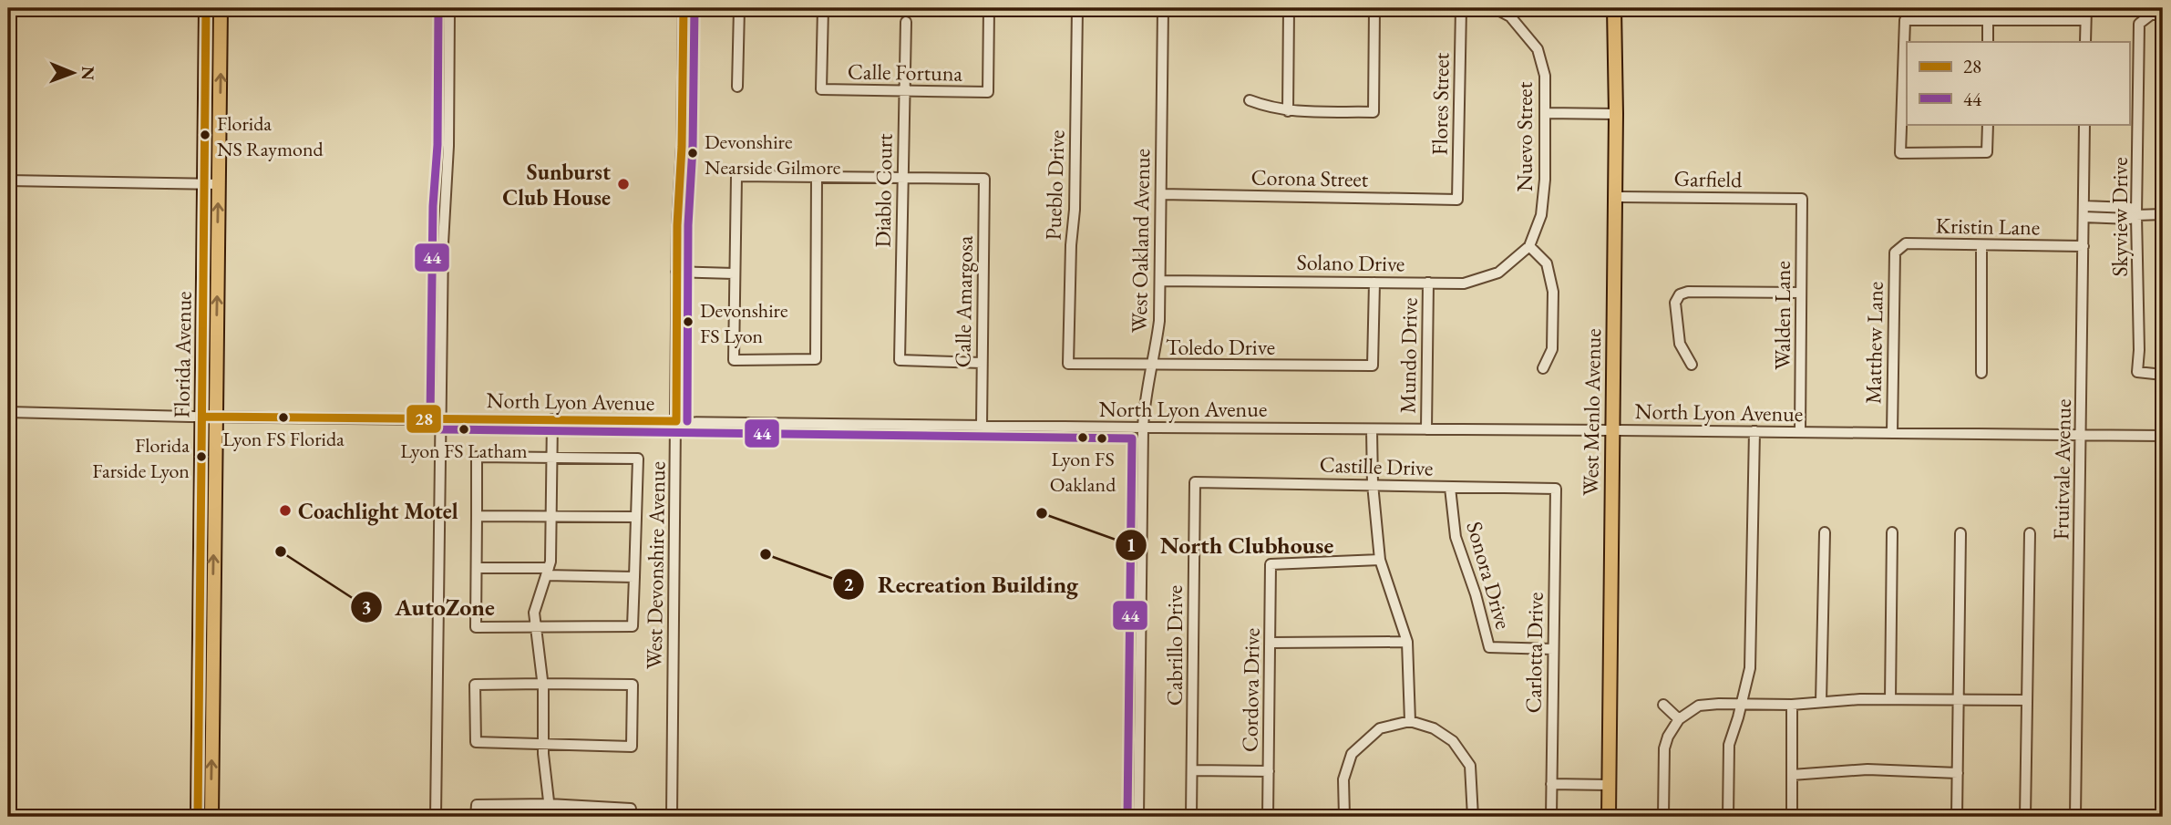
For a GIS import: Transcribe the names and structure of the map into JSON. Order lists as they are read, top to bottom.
{
  "streets": {
    "main road": ["Florida Avenue", "West Menlo Avenue"],
    "street": [
      "Calle Fortuna",
      "Flores Street",
      "Nuevo Street",
      "Corona Street",
      "Garfield",
      "Pueblo Drive",
      "Diablo Court",
      "Skyview Drive",
      "Kristin Lane",
      "West Oakland Avenue",
      "Solano Drive",
      "Calle Amargosa",
      "Walden Lane",
      "Matthew Lane",
      "Toledo Drive",
      "Mundo Drive",
      "North Lyon Avenue",
      "Castille Drive",
      "Fruitvale Avenue",
      "West Devonshire Avenue",
      "Sonora Drive",
      "Cabrillo Drive",
      "Carlotta Drive",
      "Cordova Drive"
    ]
  },
  "crossings": [
    ["Calle Fortuna", "Diablo Court"],
    ["Flores Street", "Corona Street"],
    ["Nuevo Street", "Solano Drive"],
    ["Corona Street", "West Oakland Avenue"],
    ["Garfield", "Walden Lane"],
    ["Garfield", "West Menlo Avenue"],
    ["Pueblo Drive", "Toledo Drive"],
    ["Diablo Court", "Calle Amargosa"],
    ["Kristin Lane", "Matthew Lane"],
    ["Kristin Lane", "Fruitvale Avenue"],
    ["West Oakland Avenue", "Solano Drive"],
    ["West Oakland Avenue", "Toledo Drive"],
    ["West Oakland Avenue", "North Lyon Avenue"],
    ["Solano Drive", "Toledo Drive"],
    ["Solano Drive", "Mundo Drive"],
    ["Calle Amargosa", "North Lyon Avenue"],
    ["Walden Lane", "North Lyon Avenue"],
    ["Matthew Lane", "North Lyon Avenue"],
    ["Florida Avenue", "North Lyon Avenue"],
    ["Mundo Drive", "North Lyon Avenue"],
    ["North Lyon Avenue", "West Menlo Avenue"],
    ["North Lyon Avenue", "Fruitvale Avenue"],
    ["North Lyon Avenue", "West Devonshire Avenue"],
    ["Castille Drive", "Sonora Drive"],
    ["Castille Drive", "Cabrillo Drive"],
    ["Castille Drive", "Carlotta Drive"],
    ["Sonora Drive", "Carlotta Drive"]
  ],
  "places": [
    "Florida NS Raymond",
    "Devonshire Nearside Gilmore",
    "Sunburst Club House",
    "Devonshire FS Lyon",
    "Lyon FS Florida",
    "Lyon FS Latham",
    "Lyon FS Oakland",
    "Florida Farside Lyon",
    "Coachlight Motel",
    "North Clubhouse",
    "AutoZone",
    "Recreation Building"
  ],
  "lines": ["transit line 28", "transit line 44"],
  "legend": ["28", "44"],
  "north": "right"
}
